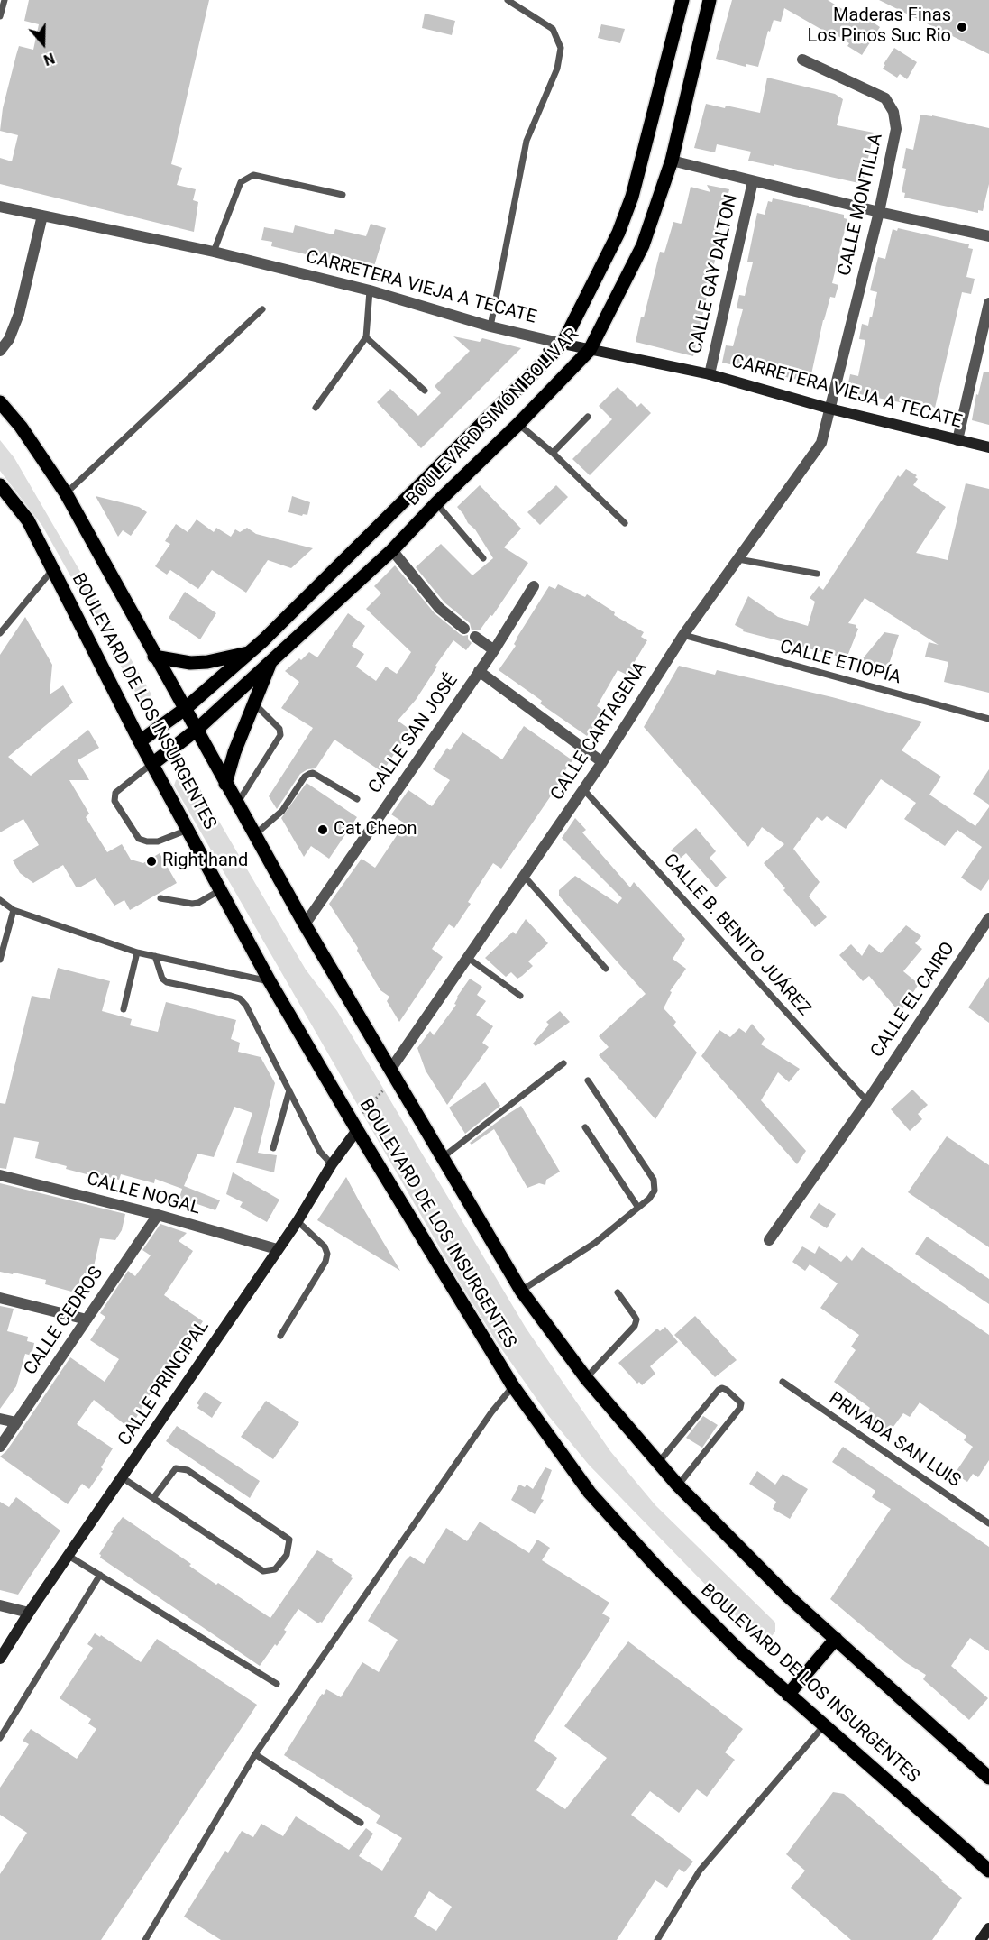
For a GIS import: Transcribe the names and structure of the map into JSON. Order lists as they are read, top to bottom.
{
  "streets": {
    "main road": ["BOULEVARD SIMÓN BOLÍVAR", "BOULEVARD DE LOS INSURGENTES"],
    "street": [
      "CALLE MONTILLA",
      "CALLE GAY DALTON",
      "CARRETERA VIEJA A TECATE",
      "CALLE CARTAGENA",
      "CALLE SAN JOSÉ",
      "CALLE EL CAIRO",
      "CALLE NOGAL",
      "CALLE CEDROS",
      "CALLE PRINCIPAL"
    ],
    "lane": ["CALLE ETIOPÍA", "CALLE B. BENITO JUÁREZ", "PRIVADA SAN LUIS"]
  },
  "crossings": [
    ["CALLE MONTILLA", "CARRETERA VIEJA A TECATE"],
    ["CALLE MONTILLA", "CALLE CARTAGENA"],
    ["CALLE GAY DALTON", "CARRETERA VIEJA A TECATE"],
    ["CARRETERA VIEJA A TECATE", "BOULEVARD SIMÓN BOLÍVAR"],
    ["CARRETERA VIEJA A TECATE", "CALLE CARTAGENA"],
    ["BOULEVARD SIMÓN BOLÍVAR", "BOULEVARD DE LOS INSURGENTES"],
    ["CALLE ETIOPÍA", "CALLE CARTAGENA"],
    ["BOULEVARD DE LOS INSURGENTES", "CALLE CARTAGENA"],
    ["BOULEVARD DE LOS INSURGENTES", "CALLE SAN JOSÉ"],
    ["BOULEVARD DE LOS INSURGENTES", "CALLE PRINCIPAL"],
    ["CALLE CARTAGENA", "CALLE B. BENITO JUÁREZ"],
    ["CALLE B. BENITO JUÁREZ", "CALLE EL CAIRO"],
    ["CALLE NOGAL", "CALLE CEDROS"],
    ["CALLE NOGAL", "CALLE PRINCIPAL"]
  ],
  "places": ["Maderas Finas Los Pinos Suc Rio", "Cat Cheon", "Right hand"],
  "north": "bottom"
}
